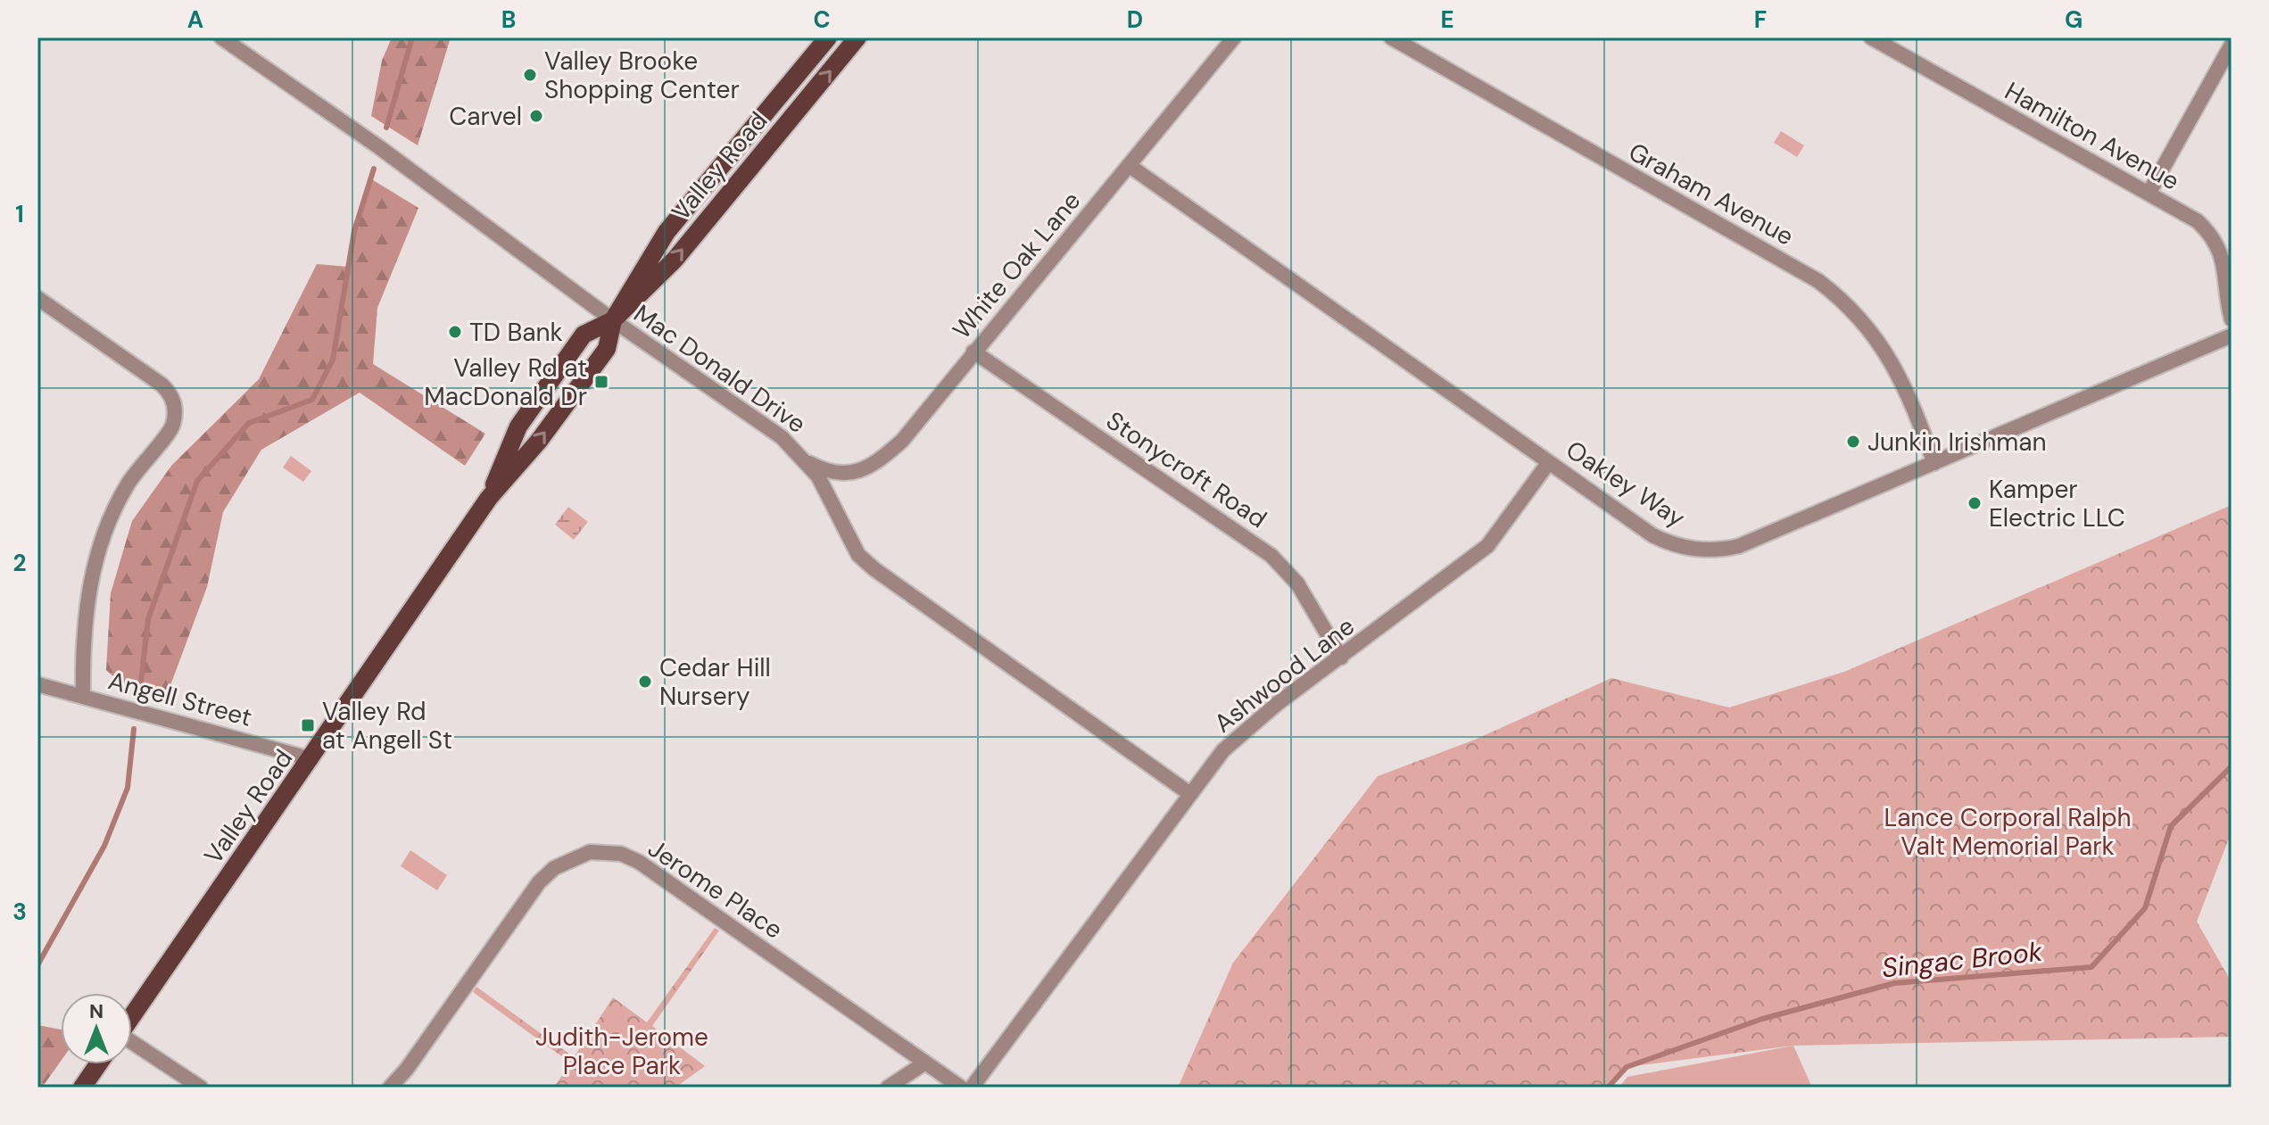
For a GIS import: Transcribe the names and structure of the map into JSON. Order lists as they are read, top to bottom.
{
  "streets": {
    "main road": ["Valley Road"],
    "street": [
      "Hamilton Avenue",
      "Graham Avenue",
      "White Oak Lane",
      "Mac Donald Drive",
      "Stonycroft Road",
      "Oakley Way",
      "Ashwood Lane",
      "Angell Street",
      "Jerome Place"
    ]
  },
  "crossings": [
    ["Valley Road", "Mac Donald Drive"],
    ["Valley Road", "Angell Street"],
    ["Graham Avenue", "Oakley Way"],
    ["White Oak Lane", "Mac Donald Drive"],
    ["White Oak Lane", "Stonycroft Road"],
    ["White Oak Lane", "Oakley Way"],
    ["Mac Donald Drive", "Ashwood Lane"],
    ["Stonycroft Road", "Ashwood Lane"],
    ["Oakley Way", "Ashwood Lane"]
  ],
  "water": ["Singac Brook"],
  "parks": ["Lance Corporal Ralph Valt Memorial Park", "Judith-Jerome Place Park"],
  "places": {
    "other": [
      "Valley Brooke Shopping Center",
      "Carvel",
      "TD Bank",
      "Junkin Irishman",
      "Kamper Electric LLC",
      "Cedar Hill Nursery"
    ],
    "transit": ["Valley Rd at MacDonald Dr", "Valley Rd at Angell St"]
  },
  "north": "top",
  "grid": {
    "columns": [
      "A",
      "B",
      "C",
      "D",
      "E",
      "F",
      "G"
    ],
    "rows": ["1", "2", "3"]
  }
}
